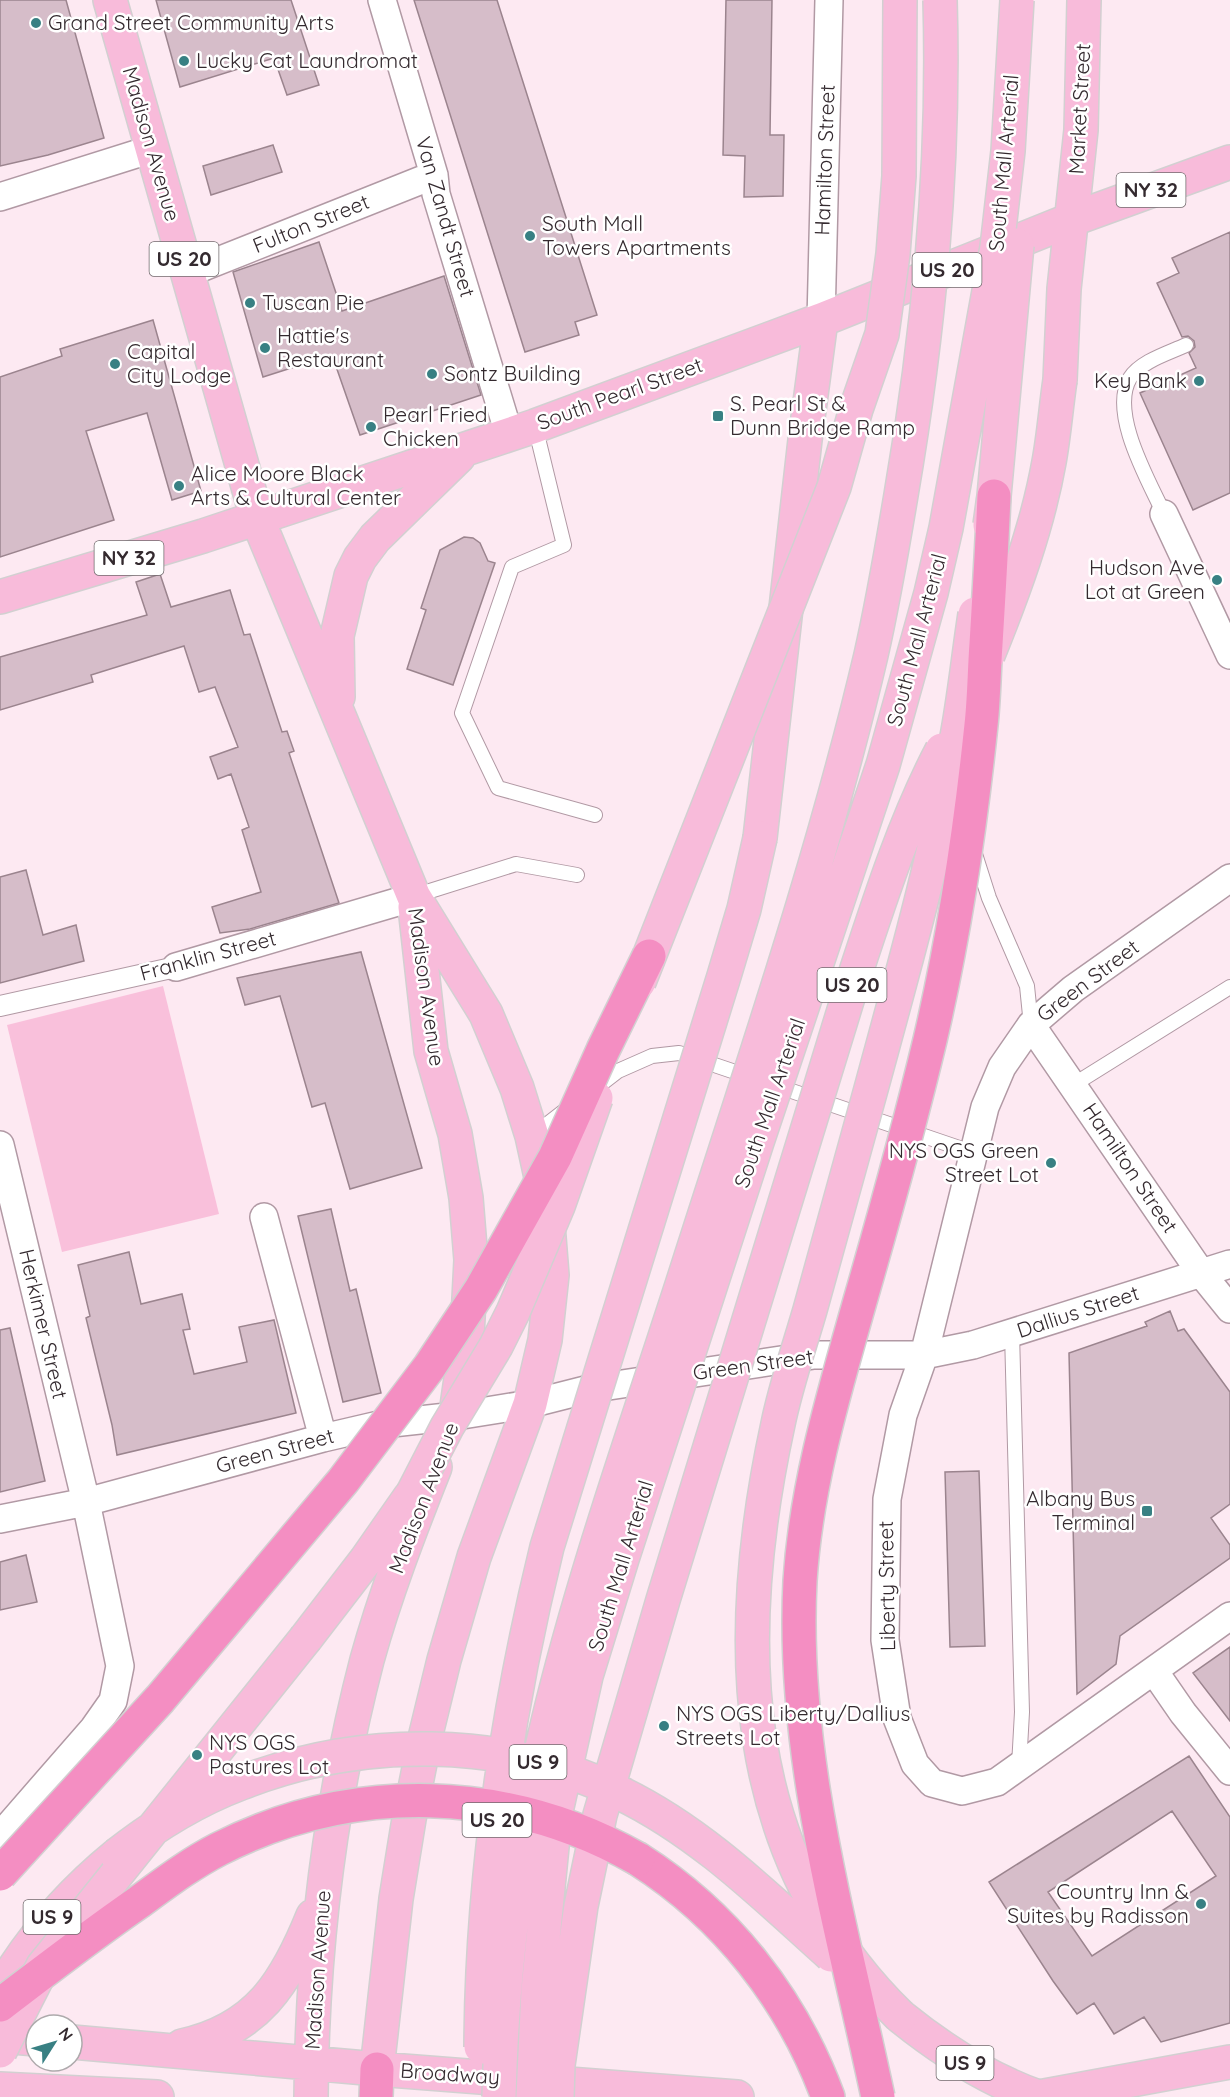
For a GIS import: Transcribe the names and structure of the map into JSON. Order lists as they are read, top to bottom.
{
  "streets": {
    "main road": [
      "Market Street",
      "Madison Avenue",
      "South Mall Arterial",
      "NY 32",
      "US 20",
      "South Pearl Street",
      "US 9",
      "Broadway"
    ],
    "street": [
      "Hamilton Street",
      "Van Zandt Street",
      "Fulton Street",
      "Franklin Street",
      "Green Street",
      "Dallius Street",
      "Herkimer Street",
      "Liberty Street"
    ]
  },
  "crossings": [
    ["Market Street", "US 20"],
    ["Market Street", "South Pearl Street"],
    ["Madison Avenue", "Fulton Street"],
    ["Madison Avenue", "South Pearl Street"],
    ["Madison Avenue", "Franklin Street"],
    ["Madison Avenue", "Green Street"],
    ["Madison Avenue", "Broadway"],
    ["Hamilton Street", "US 20"],
    ["Hamilton Street", "South Pearl Street"],
    ["Hamilton Street", "Green Street"],
    ["Hamilton Street", "Dallius Street"],
    ["Van Zandt Street", "Fulton Street"],
    ["Van Zandt Street", "South Pearl Street"],
    ["US 20", "South Pearl Street"],
    ["Green Street", "Dallius Street"],
    ["Green Street", "Herkimer Street"],
    ["Green Street", "Liberty Street"],
    ["Dallius Street", "Liberty Street"]
  ],
  "places": {
    "other": [
      "Grand Street Community Arts",
      "Lucky Cat Laundromat",
      "South Mall Towers Apartments",
      "Tuscan Pie",
      "Hattie's Restaurant",
      "Capital City Lodge",
      "Sontz Building",
      "Key Bank",
      "Pearl Fried Chicken",
      "Alice Moore Black Arts & Cultural Center",
      "Hudson Ave Lot at Green",
      "NYS OGS Green Street Lot",
      "NYS OGS Liberty/Dallius Streets Lot",
      "NYS OGS Pastures Lot",
      "Country Inn & Suites by Radisson"
    ],
    "transit": ["S. Pearl St & Dunn Bridge Ramp", "Albany Bus Terminal"]
  },
  "north": "top right"
}
